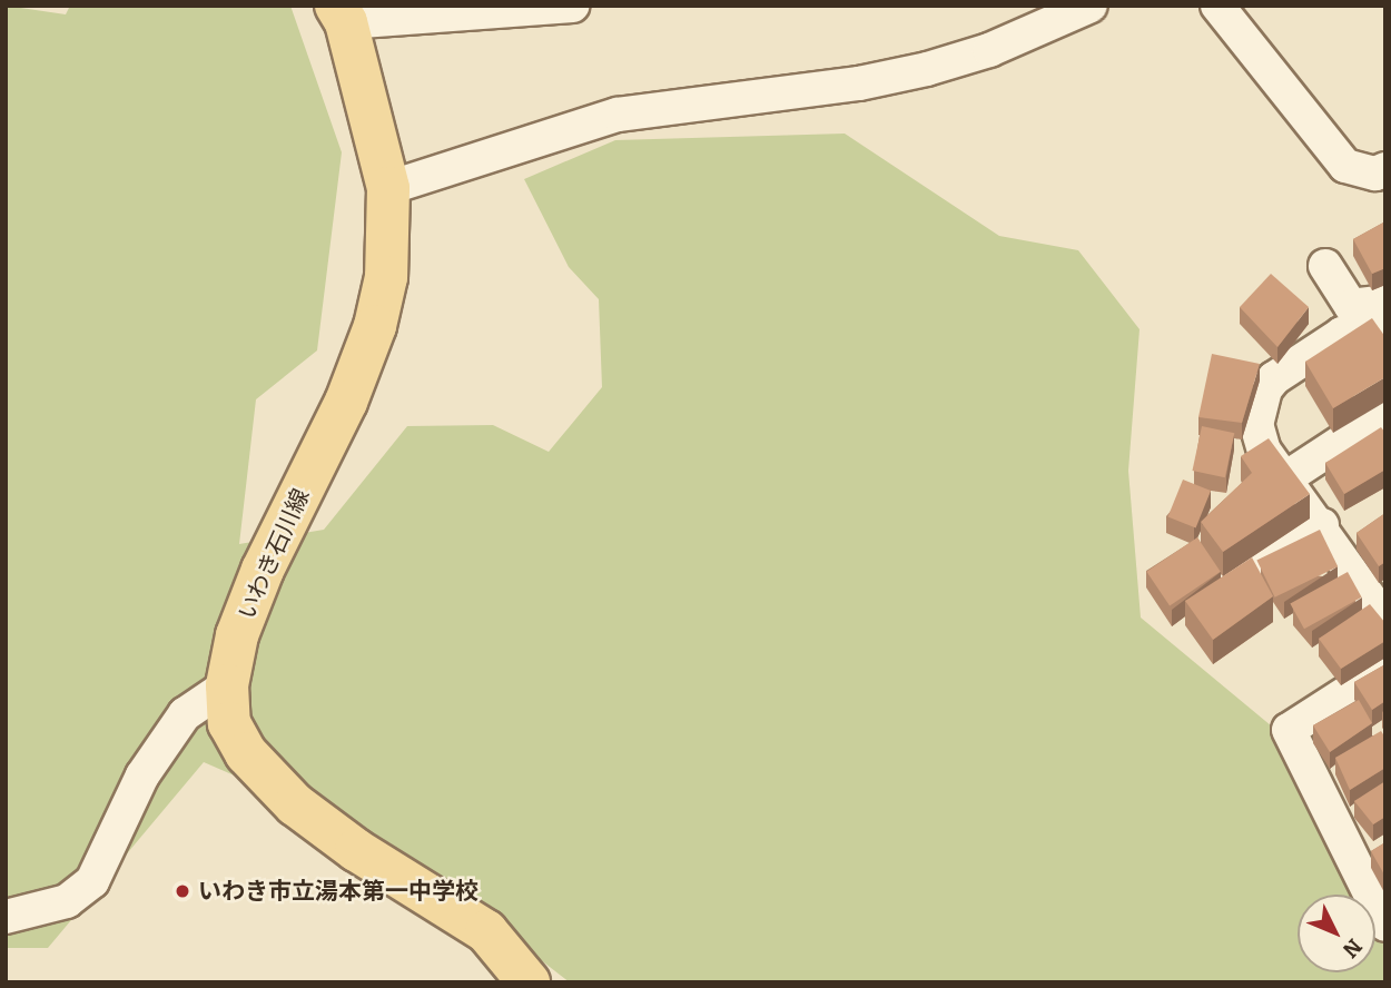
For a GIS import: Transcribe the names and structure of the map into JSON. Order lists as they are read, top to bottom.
{
  "streets": {
    "main road": ["いわき石川線"]
  },
  "places": ["いわき市立湯本第一中学校"],
  "north": "bottom right"
}
